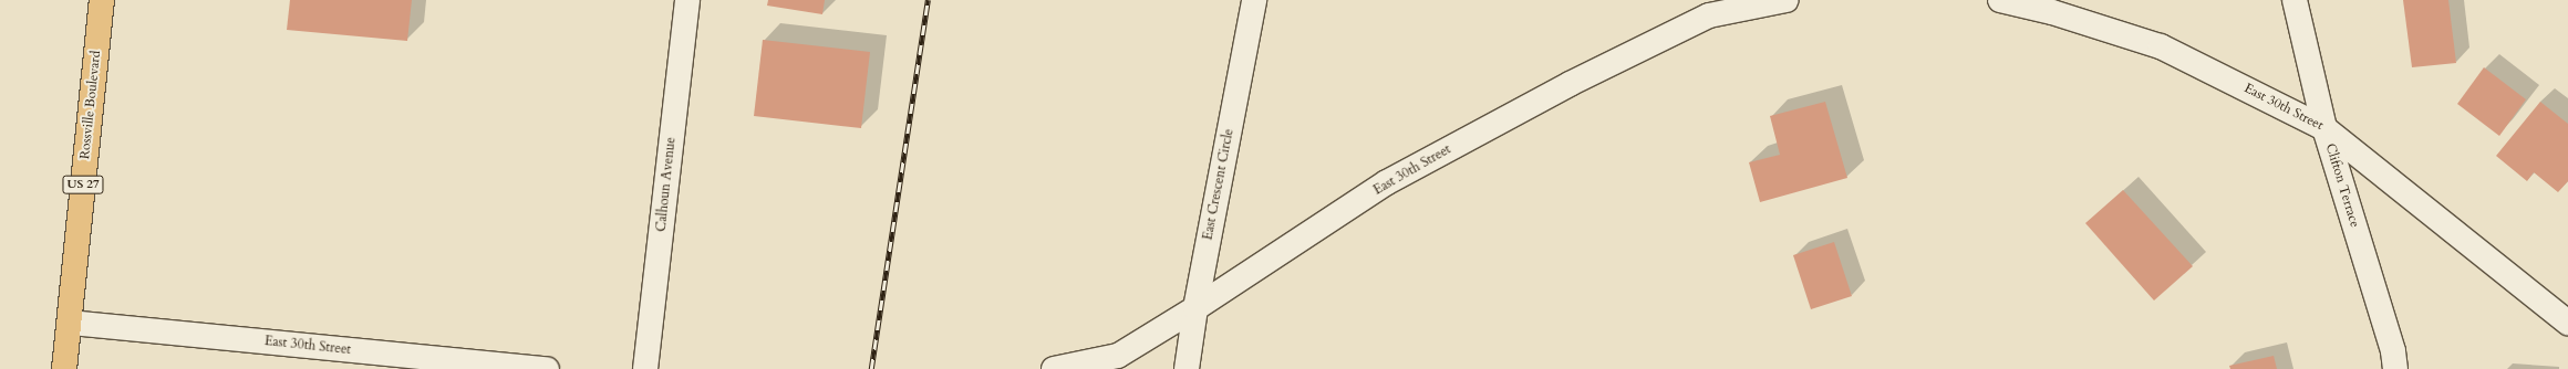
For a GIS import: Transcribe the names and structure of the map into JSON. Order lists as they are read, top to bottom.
{
  "streets": {
    "highway": ["Rossville Boulevard", "US 27"],
    "street": [
      "East 30th Street",
      "Calhoun Avenue",
      "East Crescent Circle",
      "Clifton Terrace"
    ]
  },
  "crossings": [
    ["Rossville Boulevard", "East 30th Street"],
    ["East 30th Street", "East Crescent Circle"],
    ["East 30th Street", "Clifton Terrace"]
  ]
}
